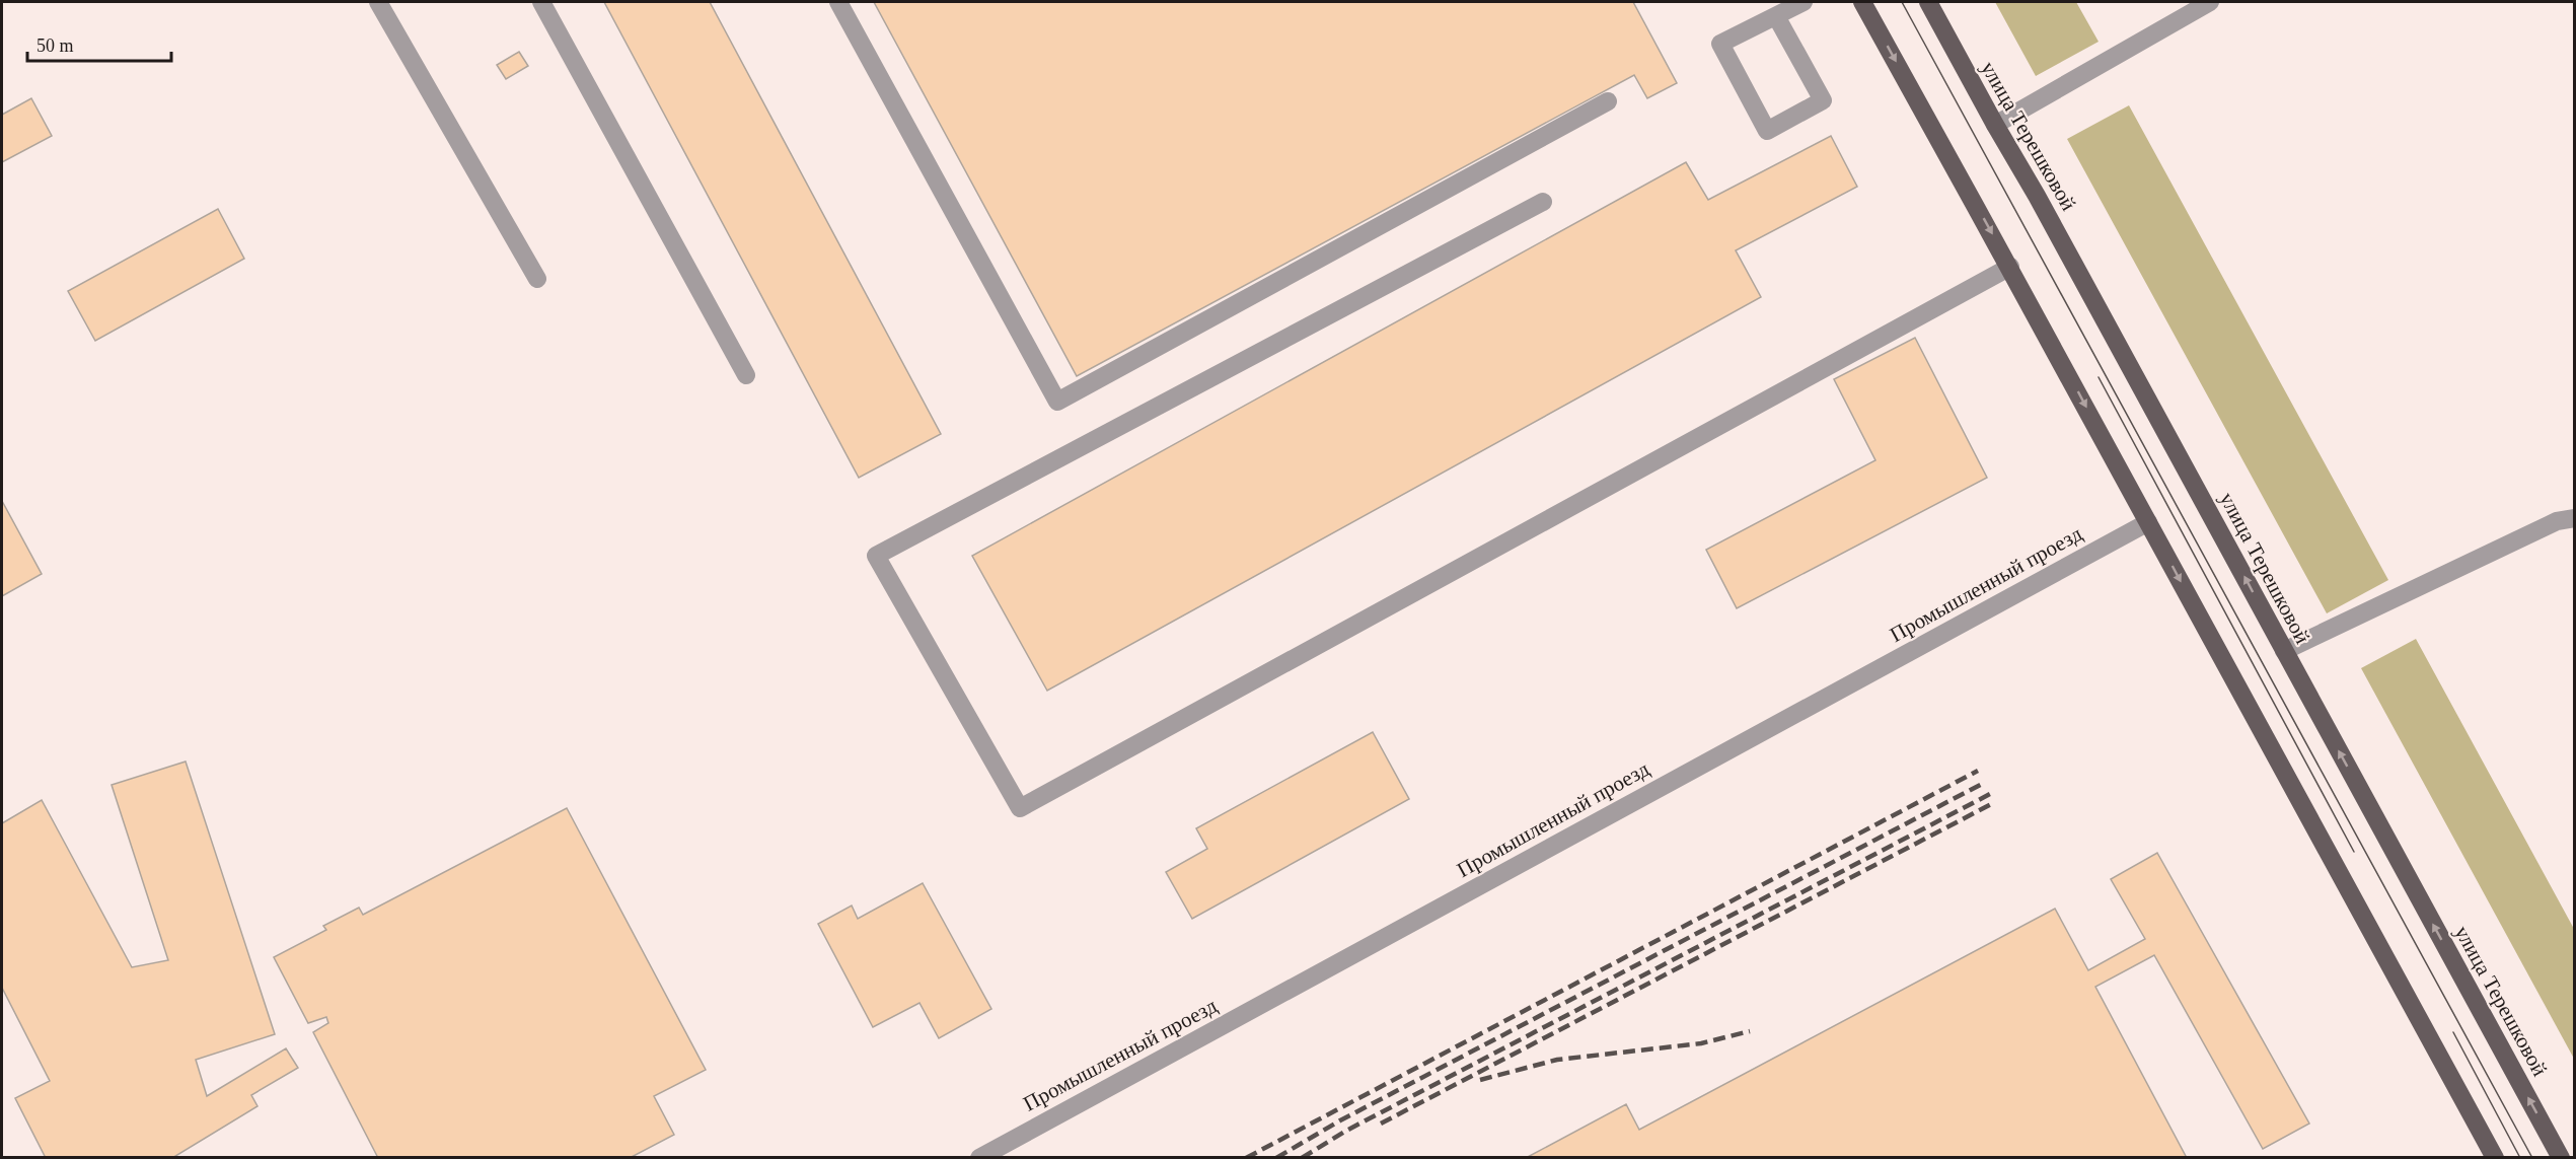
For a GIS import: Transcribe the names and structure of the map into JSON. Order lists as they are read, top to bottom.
{
  "streets": {
    "main road": ["улица Терешковой"],
    "lane": ["Промышленный проезд"]
  },
  "scale_bar": "50 m"
}
